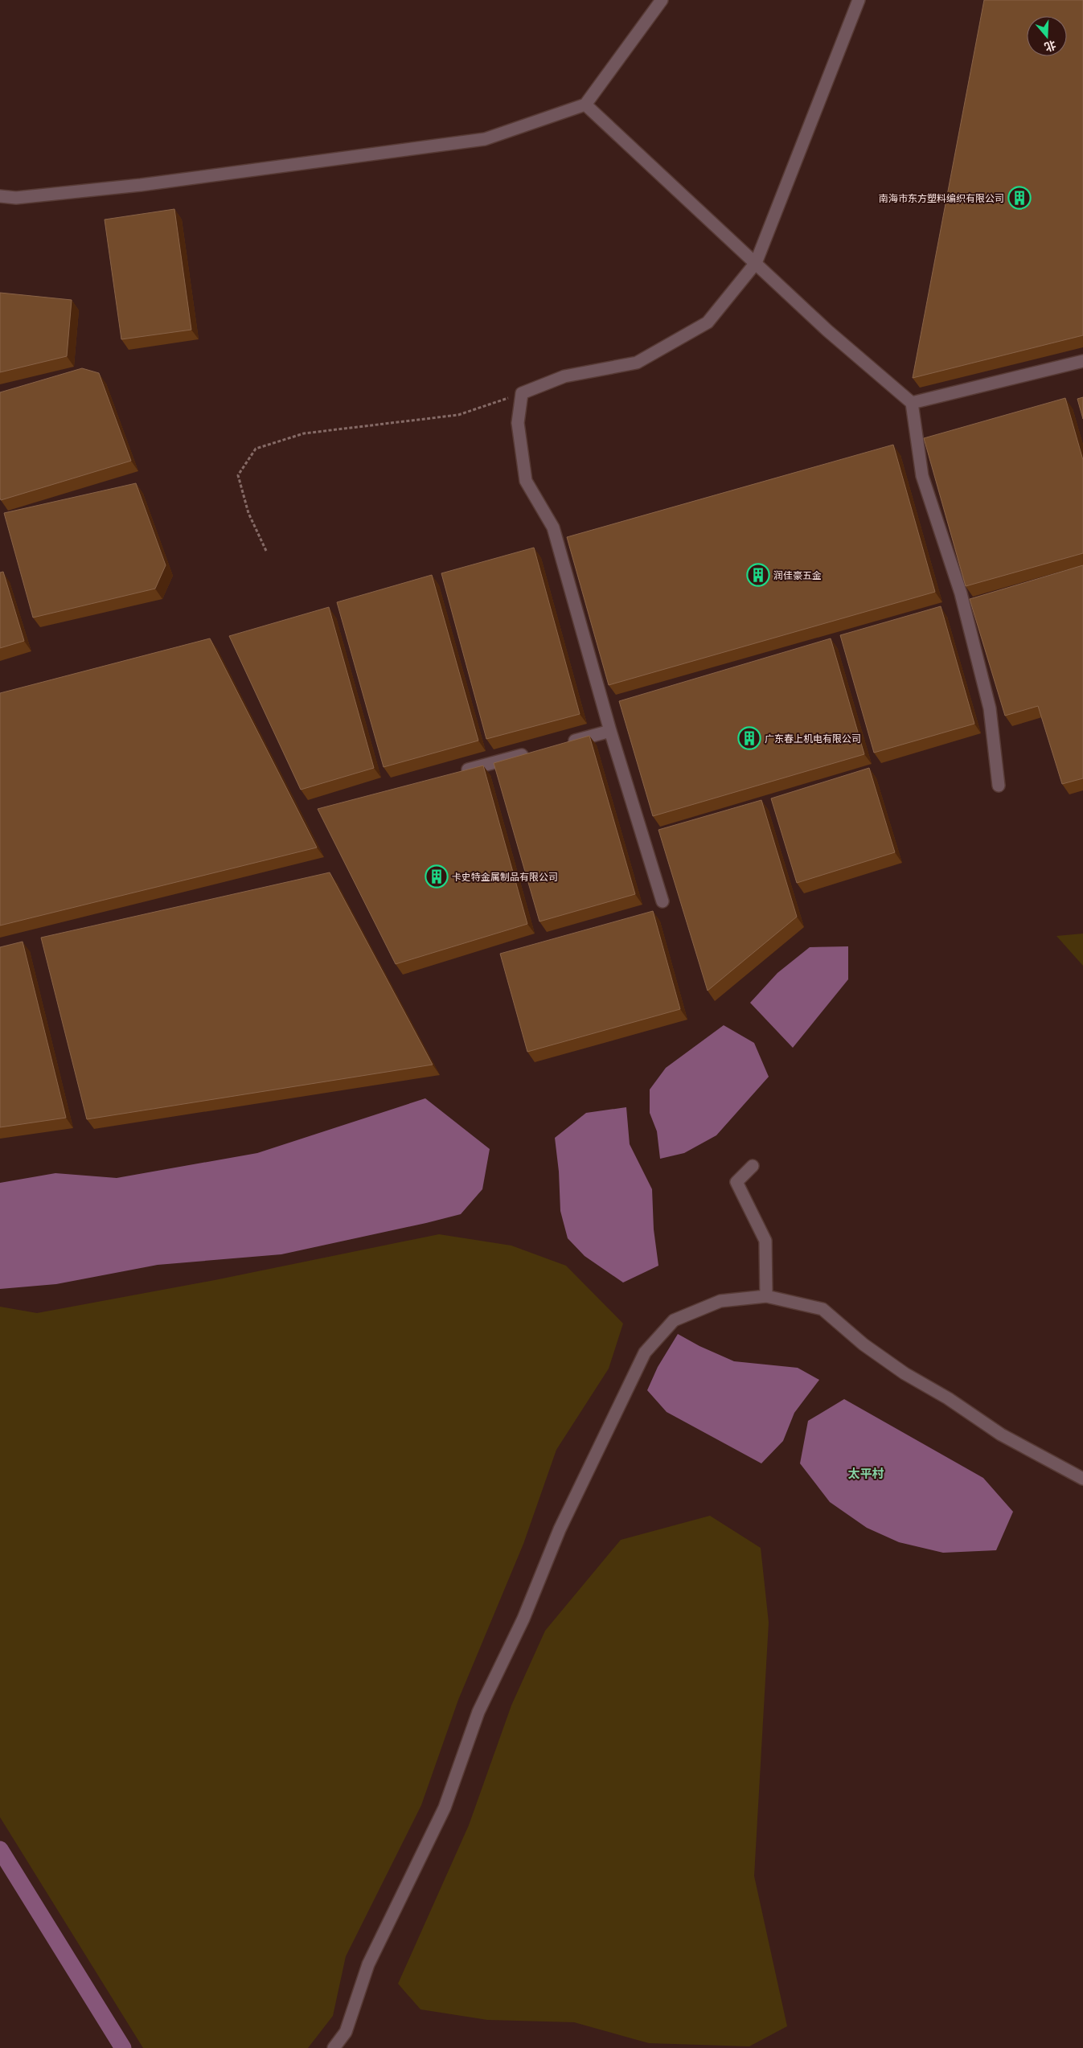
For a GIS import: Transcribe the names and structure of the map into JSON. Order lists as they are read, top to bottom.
{
  "districts": ["太平村"],
  "places": {
    "building": [
      "南海市东方塑料编织有限公司",
      "润佳豪五金",
      "广东春上机电有限公司",
      "卡史特金属制品有限公司"
    ]
  },
  "north": "bottom"
}
